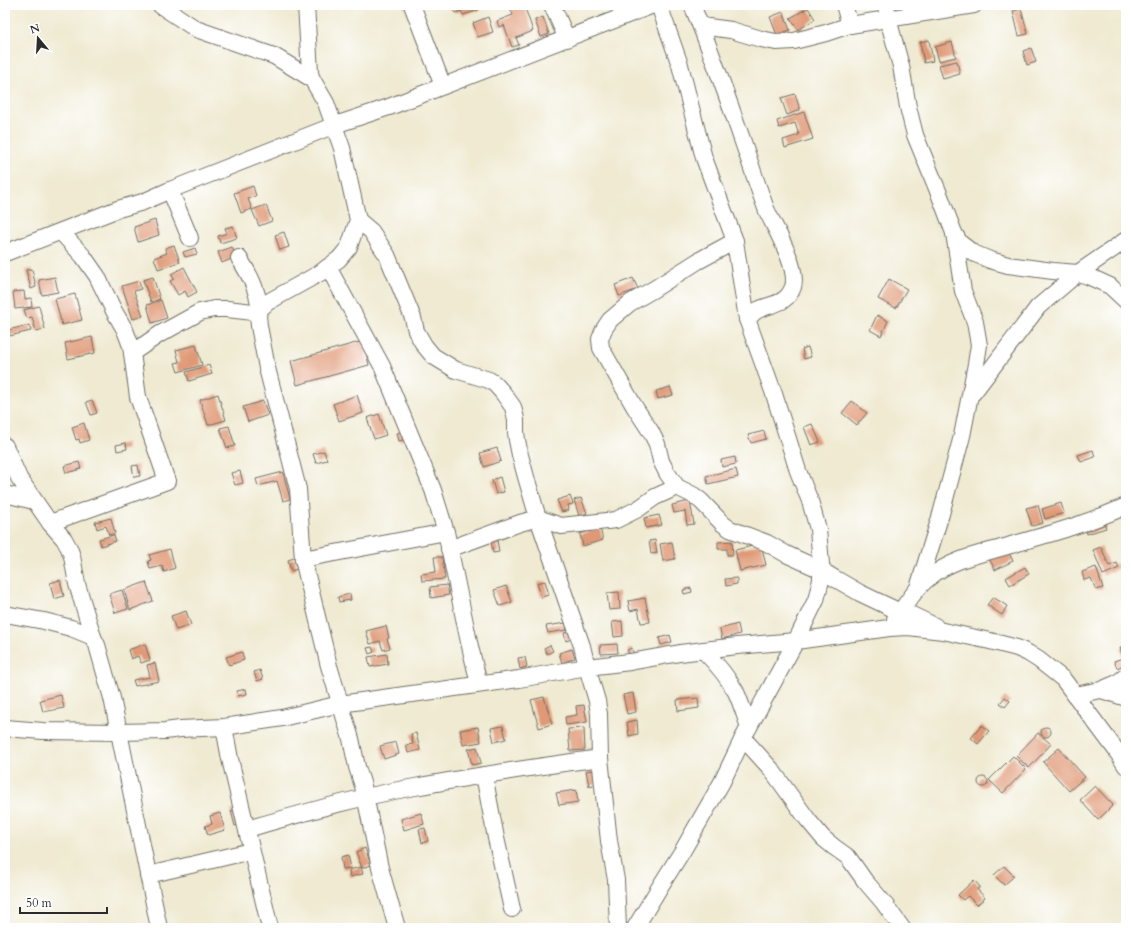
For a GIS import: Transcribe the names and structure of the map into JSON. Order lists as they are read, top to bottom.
{
  "scale_bar": "50 m",
  "north": "top"
}
